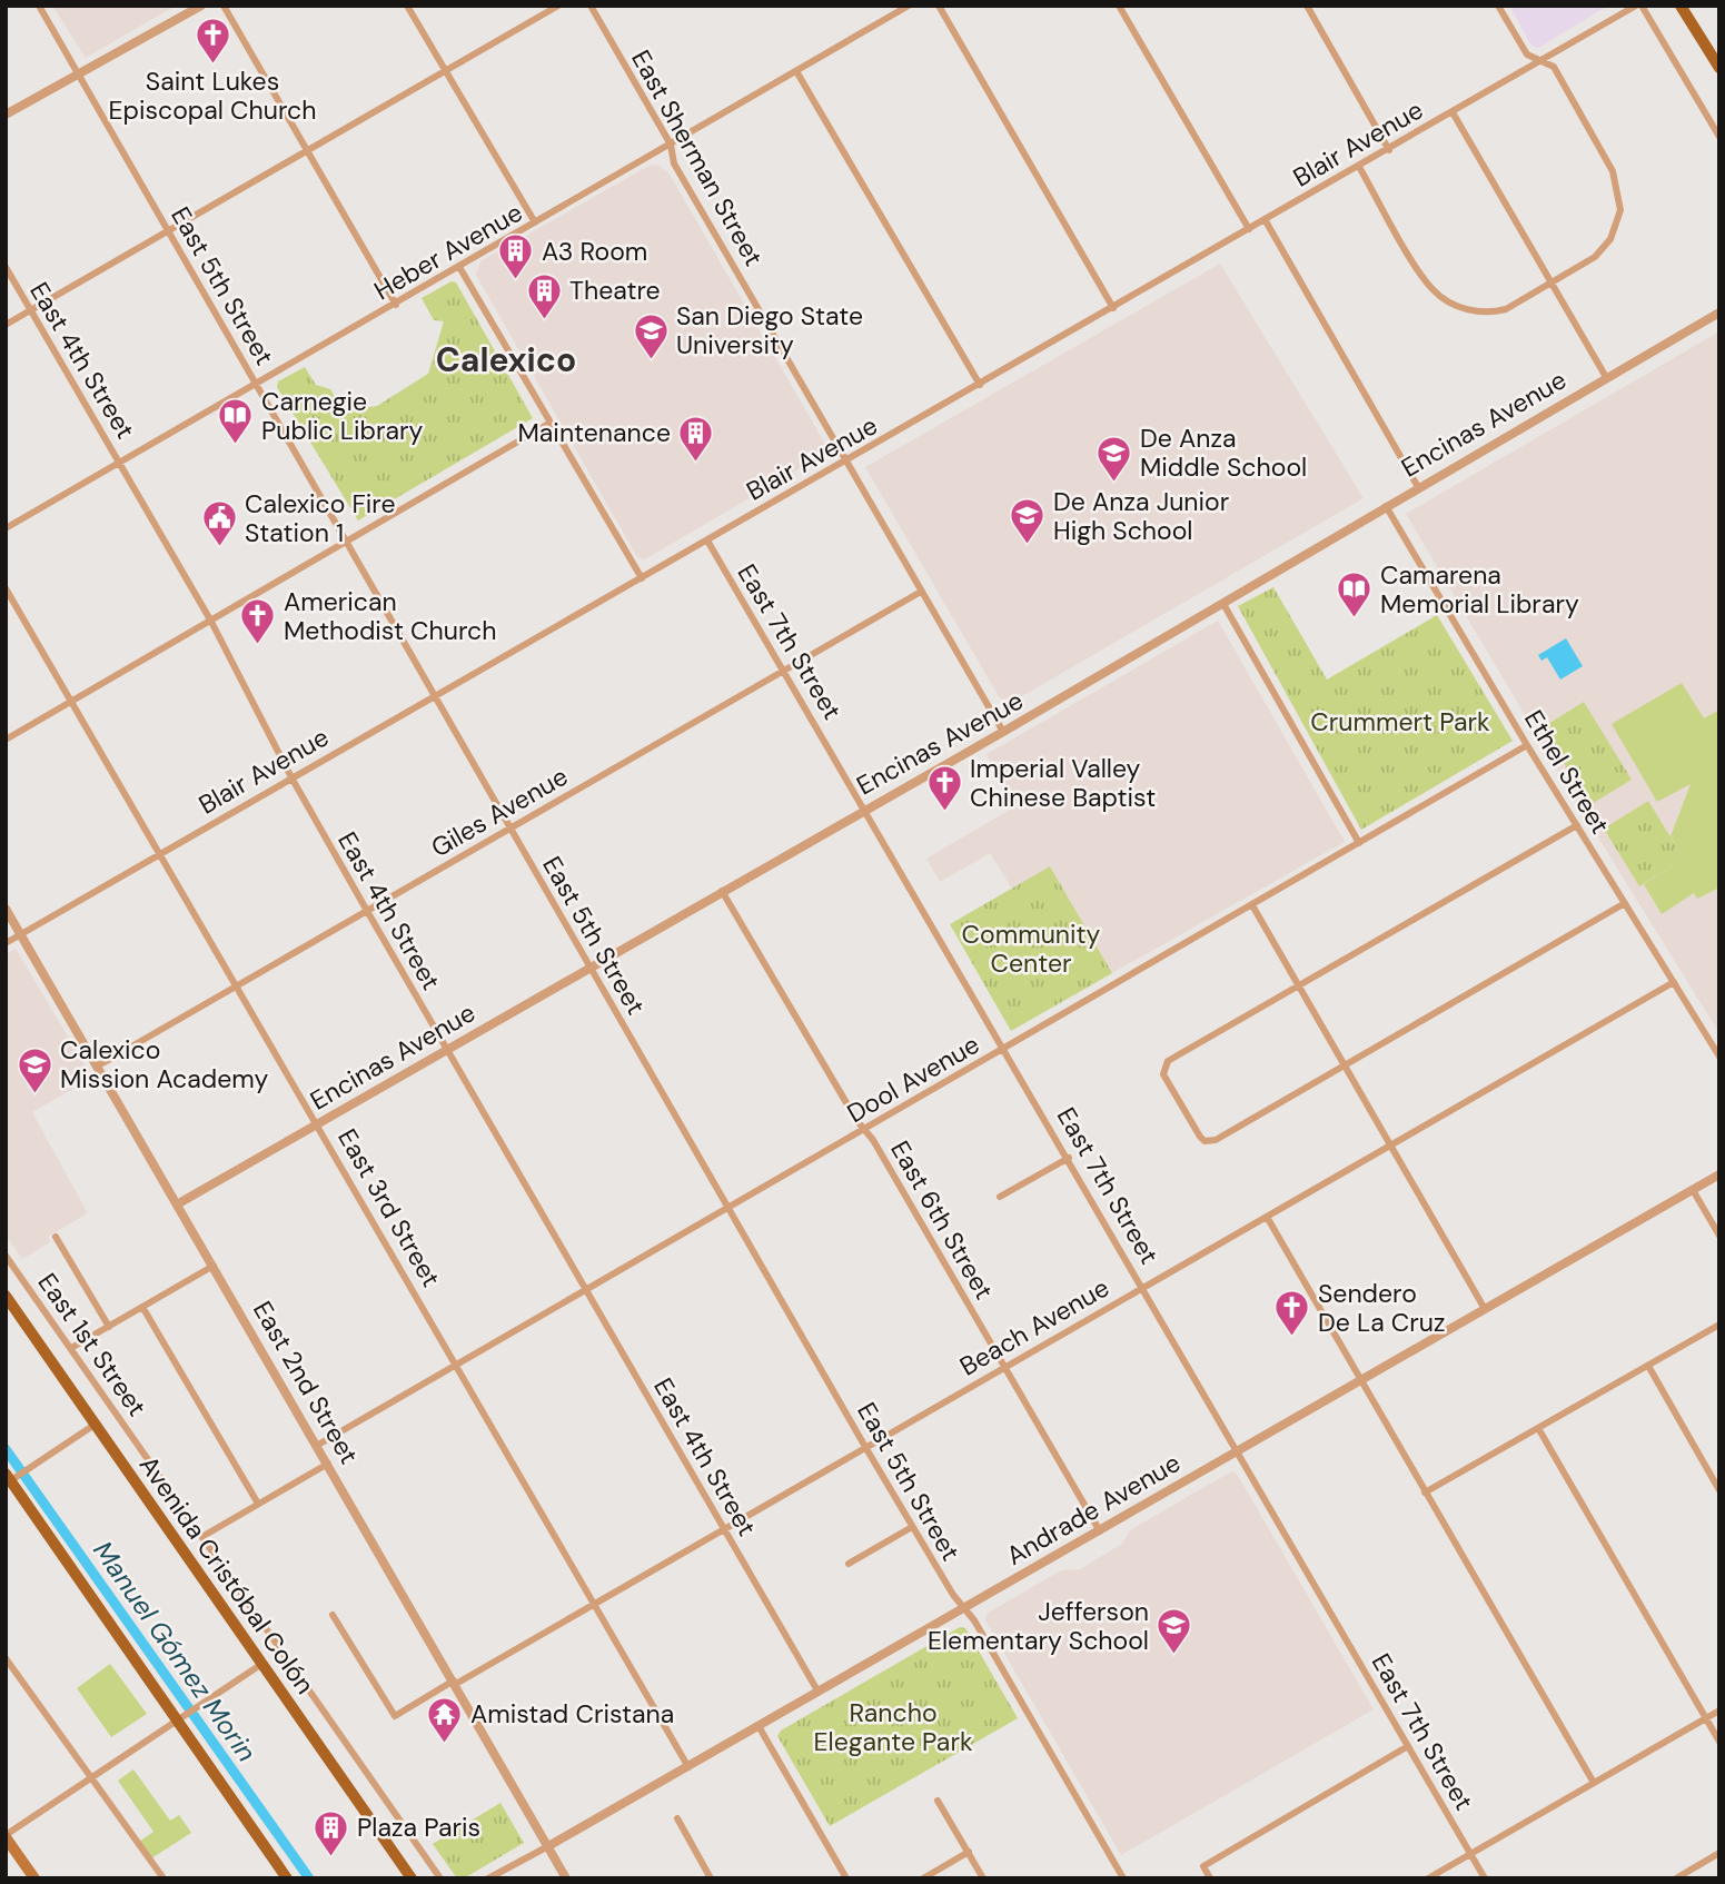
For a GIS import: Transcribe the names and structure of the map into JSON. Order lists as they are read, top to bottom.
{
  "streets": {
    "main road": ["Avenida Cristóbal Colón"],
    "street": [
      "Blair Avenue",
      "East Sherman Street",
      "Heber Avenue",
      "East 5th Street",
      "East 4th Street",
      "Encinas Avenue",
      "East 7th Street",
      "Ethel Street",
      "Giles Avenue",
      "Dool Avenue",
      "East 3rd Street",
      "East 6th Street",
      "Beach Avenue",
      "East 1st Street",
      "East 2nd Street",
      "Andrade Avenue"
    ]
  },
  "crossings": [
    ["Blair Avenue", "East Sherman Street"],
    ["Blair Avenue", "East 5th Street"],
    ["Blair Avenue", "East 4th Street"],
    ["Blair Avenue", "East 7th Street"],
    ["Blair Avenue", "East 3rd Street"],
    ["Blair Avenue", "East 2nd Street"],
    ["East Sherman Street", "Heber Avenue"],
    ["East Sherman Street", "Encinas Avenue"],
    ["East Sherman Street", "Giles Avenue"],
    ["Heber Avenue", "East 5th Street"],
    ["Heber Avenue", "East 4th Street"],
    ["East 5th Street", "Encinas Avenue"],
    ["East 5th Street", "Giles Avenue"],
    ["East 5th Street", "Dool Avenue"],
    ["East 5th Street", "Beach Avenue"],
    ["East 5th Street", "Andrade Avenue"],
    ["East 4th Street", "Encinas Avenue"],
    ["East 4th Street", "Giles Avenue"],
    ["East 4th Street", "Dool Avenue"],
    ["East 4th Street", "Beach Avenue"],
    ["East 4th Street", "Andrade Avenue"],
    ["Encinas Avenue", "East 7th Street"],
    ["Encinas Avenue", "Ethel Street"],
    ["Encinas Avenue", "East 3rd Street"],
    ["Encinas Avenue", "East 6th Street"],
    ["Encinas Avenue", "East 2nd Street"],
    ["East 7th Street", "Giles Avenue"],
    ["East 7th Street", "Dool Avenue"],
    ["East 7th Street", "Beach Avenue"],
    ["East 7th Street", "Andrade Avenue"],
    ["Ethel Street", "Dool Avenue"],
    ["Ethel Street", "Beach Avenue"],
    ["Giles Avenue", "East 3rd Street"],
    ["Giles Avenue", "East 2nd Street"],
    ["Dool Avenue", "East 3rd Street"],
    ["Dool Avenue", "East 6th Street"],
    ["Dool Avenue", "East 2nd Street"],
    ["East 3rd Street", "Beach Avenue"],
    ["East 3rd Street", "Andrade Avenue"],
    ["East 6th Street", "Beach Avenue"],
    ["East 6th Street", "Andrade Avenue"],
    ["Beach Avenue", "East 2nd Street"],
    ["East 2nd Street", "Andrade Avenue"]
  ],
  "districts": ["Calexico"],
  "water": ["Manuel Gómez Morin"],
  "parks": ["Crummert Park", "Community Center", "Rancho Elegante Park"],
  "places": {
    "church": [
      "Saint Lukes Episcopal Church",
      "American Methodist Church",
      "Imperial Valley Chinese Baptist",
      "Sendero De La Cruz"
    ],
    "building": [
      "A3 Room",
      "Theatre",
      "Maintenance",
      "Plaza Paris"
    ],
    "school or university": [
      "San Diego State University",
      "De Anza Middle School",
      "De Anza Junior High School",
      "Calexico Mission Academy",
      "Jefferson Elementary School"
    ],
    "library": ["Carnegie Public Library", "Camarena Memorial Library"],
    "public building": ["Calexico Fire Station 1"],
    "temple": ["Amistad Cristana"]
  }
}
